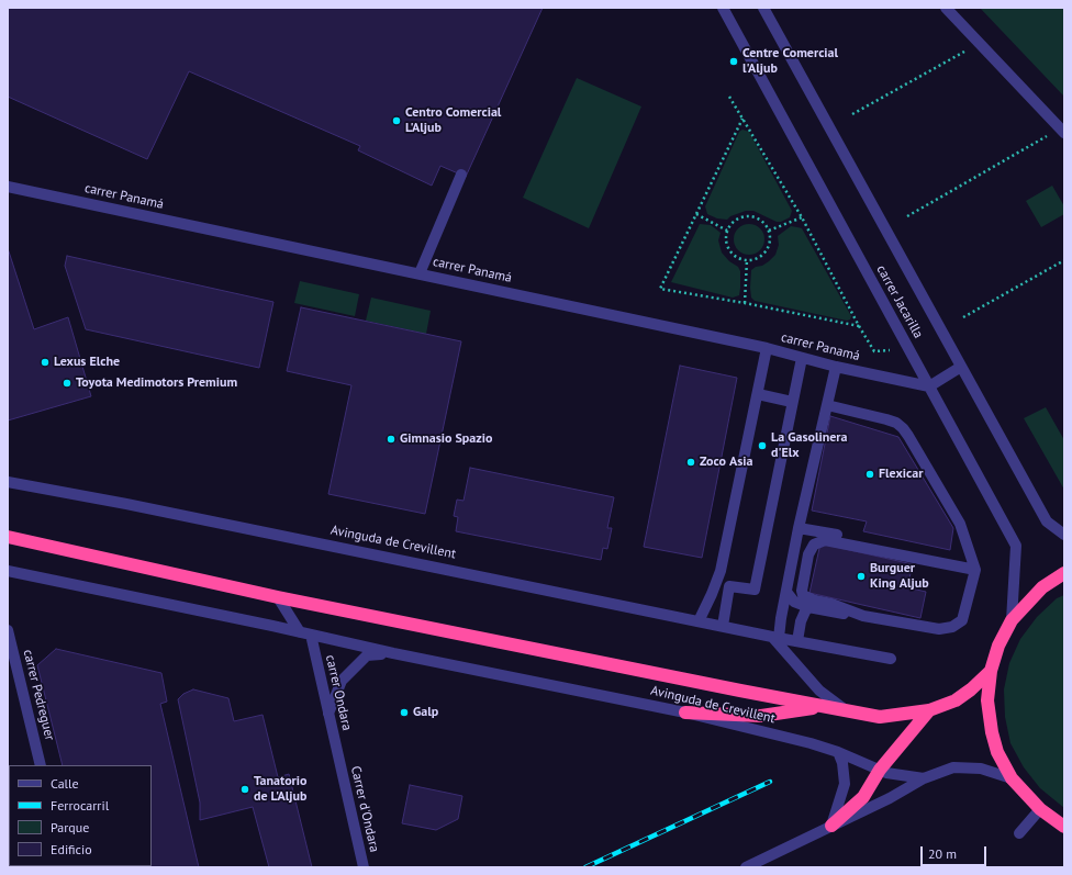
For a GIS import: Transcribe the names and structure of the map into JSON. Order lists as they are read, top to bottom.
{
  "streets": {
    "highway": ["Avinguda de Crevillent"],
    "street": [
      "carrer Panamá",
      "carrer Jacarilla",
      "carrer Ondara",
      "carrer Pedreguer",
      "Carrer d'Ondara"
    ]
  },
  "crossings": [
    ["carrer Panamá", "carrer Jacarilla"],
    ["Avinguda de Crevillent", "carrer Ondara"],
    ["carrer Ondara", "Carrer d'Ondara"]
  ],
  "places": [
    "Centre Comercial l'Aljub",
    "Centro Comercial L'Aljub",
    "Lexus Elche",
    "Toyota Medimotors Premium",
    "Gimnasio Spazio",
    "La Gasolinera d'Elx",
    "Zoco Asia",
    "Flexicar",
    "Burguer King Aljub",
    "Galp",
    "Tanatorio de L'Aljub"
  ],
  "legend": [
    "Calle",
    "Ferrocarril",
    "Parque",
    "Edificio"
  ],
  "scale_bar": "20 m"
}
